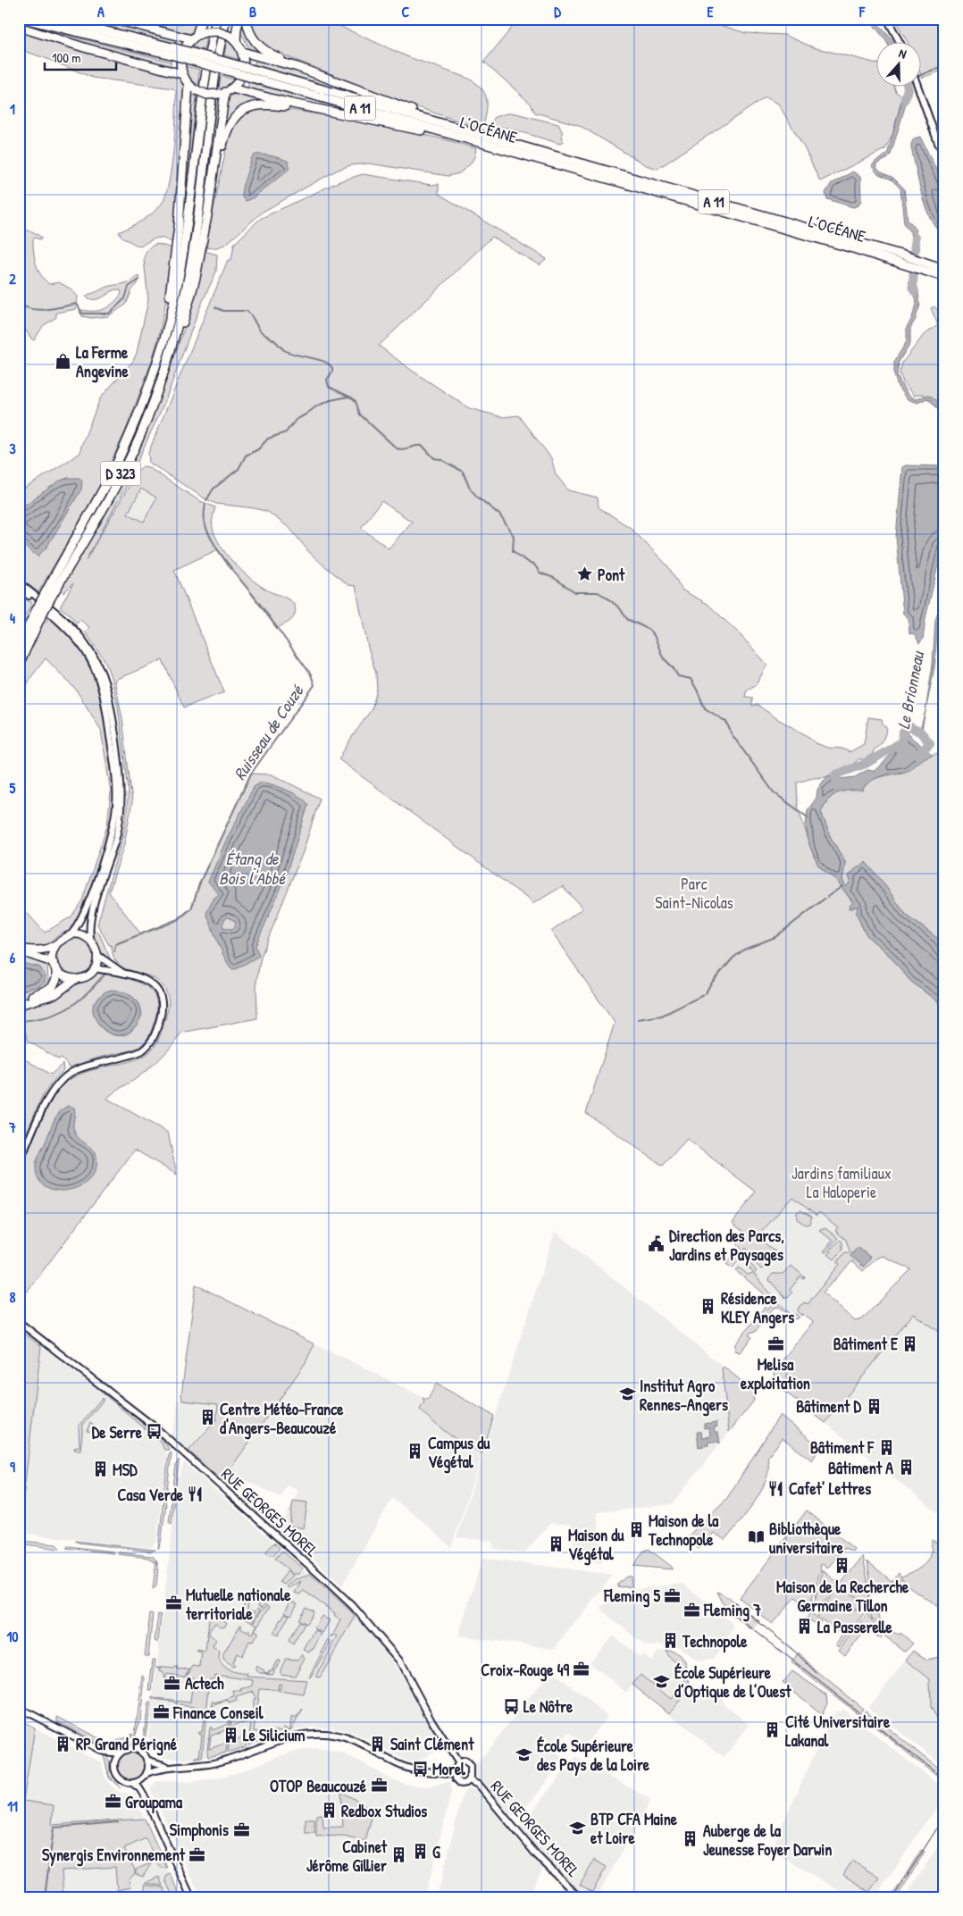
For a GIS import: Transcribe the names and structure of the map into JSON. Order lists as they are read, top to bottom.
{
  "streets": {
    "highway": ["A 11", "L’OCÉANE", "D 323"],
    "street": ["RUE GEORGES MOREL"]
  },
  "water": ["Le Brionneau", "Ruisseau de Couzé", "Étang de Bois l'Abbé"],
  "parks": ["Parc Saint-Nicolas", "Jardins familiaux La Haloperie"],
  "places": {
    "shop": ["La Ferme Angevine"],
    "place": ["Pont"],
    "public building": ["Direction des Parcs, Jardins et Paysages"],
    "building": [
      "Résidence KLEY Angers",
      "Bâtiment E",
      "Bâtiment D",
      "Centre Météo-France d'Angers-Beaucouzé",
      "Bâtiment F",
      "Campus du Végétal",
      "Bâtiment A",
      "MSD",
      "Maison de la Technopole",
      "Maison du Végétal",
      "Maison de la Recherche Germaine Tillon",
      "La Passerelle",
      "Technopole",
      "Cité Universitaire Lakanal",
      "Le Silicium",
      "RP Grand Périgné",
      "Saint Clément",
      "Redbox Studios",
      "Auberge de la Jeunesse Foyer Darwin",
      "G",
      "Cabinet Jérôme Gillier"
    ],
    "office": [
      "Melisa exploitation",
      "Fleming 5",
      "Mutuelle nationale territoriale",
      "Fleming 7",
      "Croix-Rouge 49",
      "Actech",
      "Finance Conseil",
      "OTOP Beaucouzé",
      "Groupama",
      "Simphonis",
      "Synergis Environnement"
    ],
    "school or university": [
      "Institut Agro Rennes-Angers",
      "École Supérieure d’Optique de l’Ouest",
      "École Supérieure des Pays de la Loire",
      "BTP CFA Maine et Loire"
    ],
    "bus stop": ["De Serre", "Le Nôtre", "Morel"],
    "restaurant": ["Cafet’ Lettres", "Casa Verde"],
    "library": ["Bibliothèque universitaire"]
  },
  "scale_bar": "100 m",
  "north": "top",
  "grid": {
    "columns": [
      "A",
      "B",
      "C",
      "D",
      "E",
      "F"
    ],
    "rows": [
      "1",
      "2",
      "3",
      "4",
      "5",
      "6",
      "7",
      "8",
      "9",
      "10",
      "11"
    ]
  }
}
